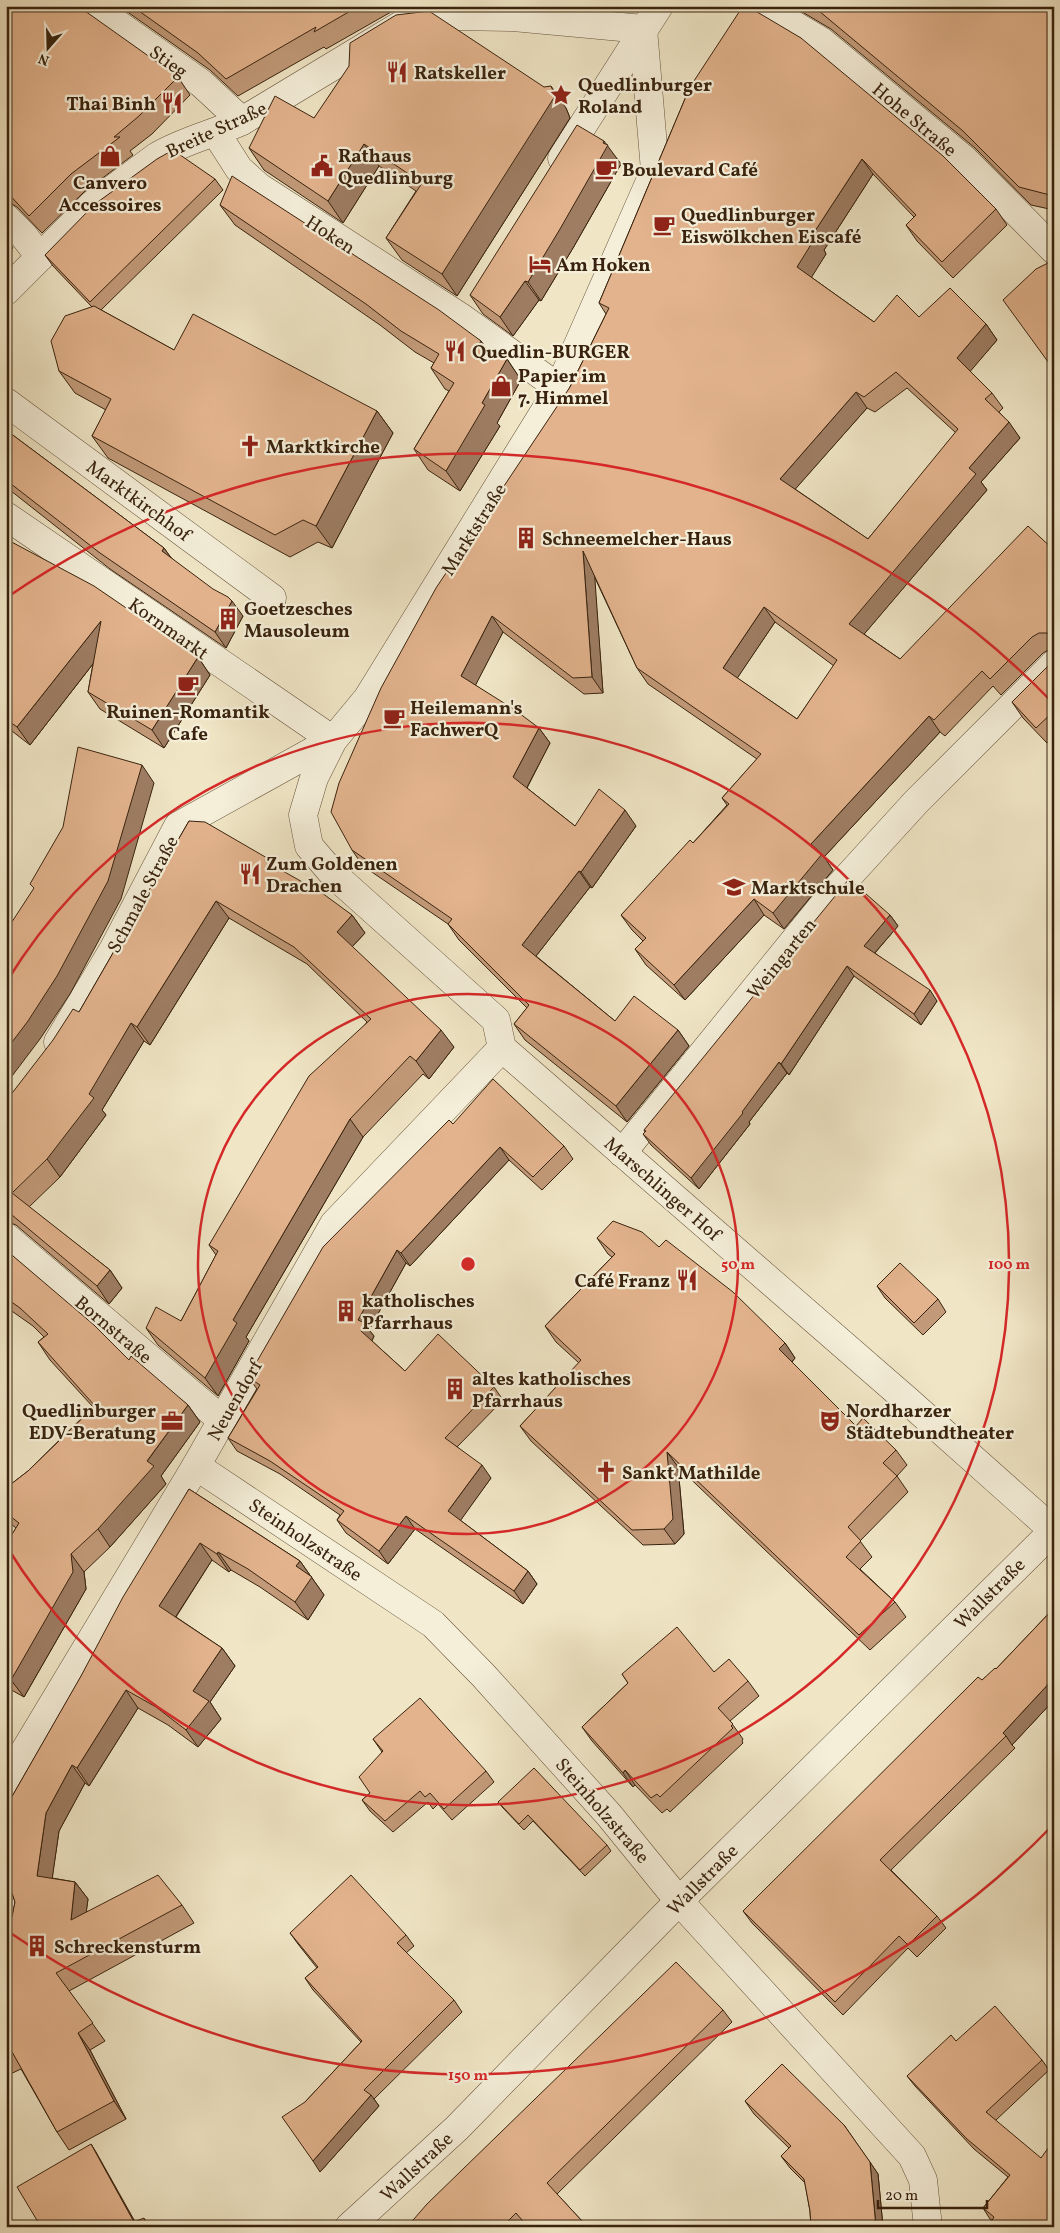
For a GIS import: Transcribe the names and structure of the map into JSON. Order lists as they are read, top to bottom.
{
  "streets": {
    "street": [
      "Stieg",
      "Hohe Straße",
      "Breite Straße",
      "Hoken",
      "Marktkirchhof",
      "Marktstraße",
      "Kornmarkt",
      "Schmale Straße",
      "Weingarten",
      "Marschlinger Hof",
      "Bornstraße",
      "Neuendorf",
      "Steinholzstraße",
      "Wallstraße"
    ]
  },
  "crossings": [
    ["Stieg", "Breite Straße"],
    ["Breite Straße", "Hoken"],
    ["Breite Straße", "Marktstraße"],
    ["Hoken", "Marktstraße"],
    ["Marktstraße", "Kornmarkt"],
    ["Marktstraße", "Schmale Straße"],
    ["Marktstraße", "Marschlinger Hof"],
    ["Marktstraße", "Neuendorf"],
    ["Kornmarkt", "Schmale Straße"],
    ["Weingarten", "Marschlinger Hof"],
    ["Marschlinger Hof", "Neuendorf"],
    ["Marschlinger Hof", "Wallstraße"],
    ["Bornstraße", "Neuendorf"],
    ["Neuendorf", "Steinholzstraße"],
    ["Steinholzstraße", "Wallstraße"]
  ],
  "places": {
    "restaurant": [
      "Ratskeller",
      "Thai Binh",
      "Quedlin-BURGER",
      "Zum Goldenen Drachen",
      "Café Franz"
    ],
    "place": ["Quedlinburger Roland"],
    "shop": ["Canvero Accessoires", "Papier im 7. Himmel"],
    "public building": ["Rathaus Quedlinburg"],
    "cafe": [
      "Boulevard Café",
      "Quedlinburger Eiswölkchen Eiscafé",
      "Ruinen-Romantik Cafe",
      "Heilemann's FachwerQ"
    ],
    "hotel": ["Am Hoken"],
    "church": ["Marktkirche", "Sankt Mathilde"],
    "building": [
      "Schneemelcher-Haus",
      "Goetzesches Mausoleum",
      "katholisches Pfarrhaus",
      "altes katholisches Pfarrhaus",
      "Schreckensturm"
    ],
    "school or university": ["Marktschule"],
    "office": ["Quedlinburger EDV-Beratung"],
    "theatre": ["Nordharzer Städtebundtheater"]
  },
  "scale_bar": "20 m",
  "north": "bottom",
  "rings": ["50 m", "100 m", "150 m"]
}
